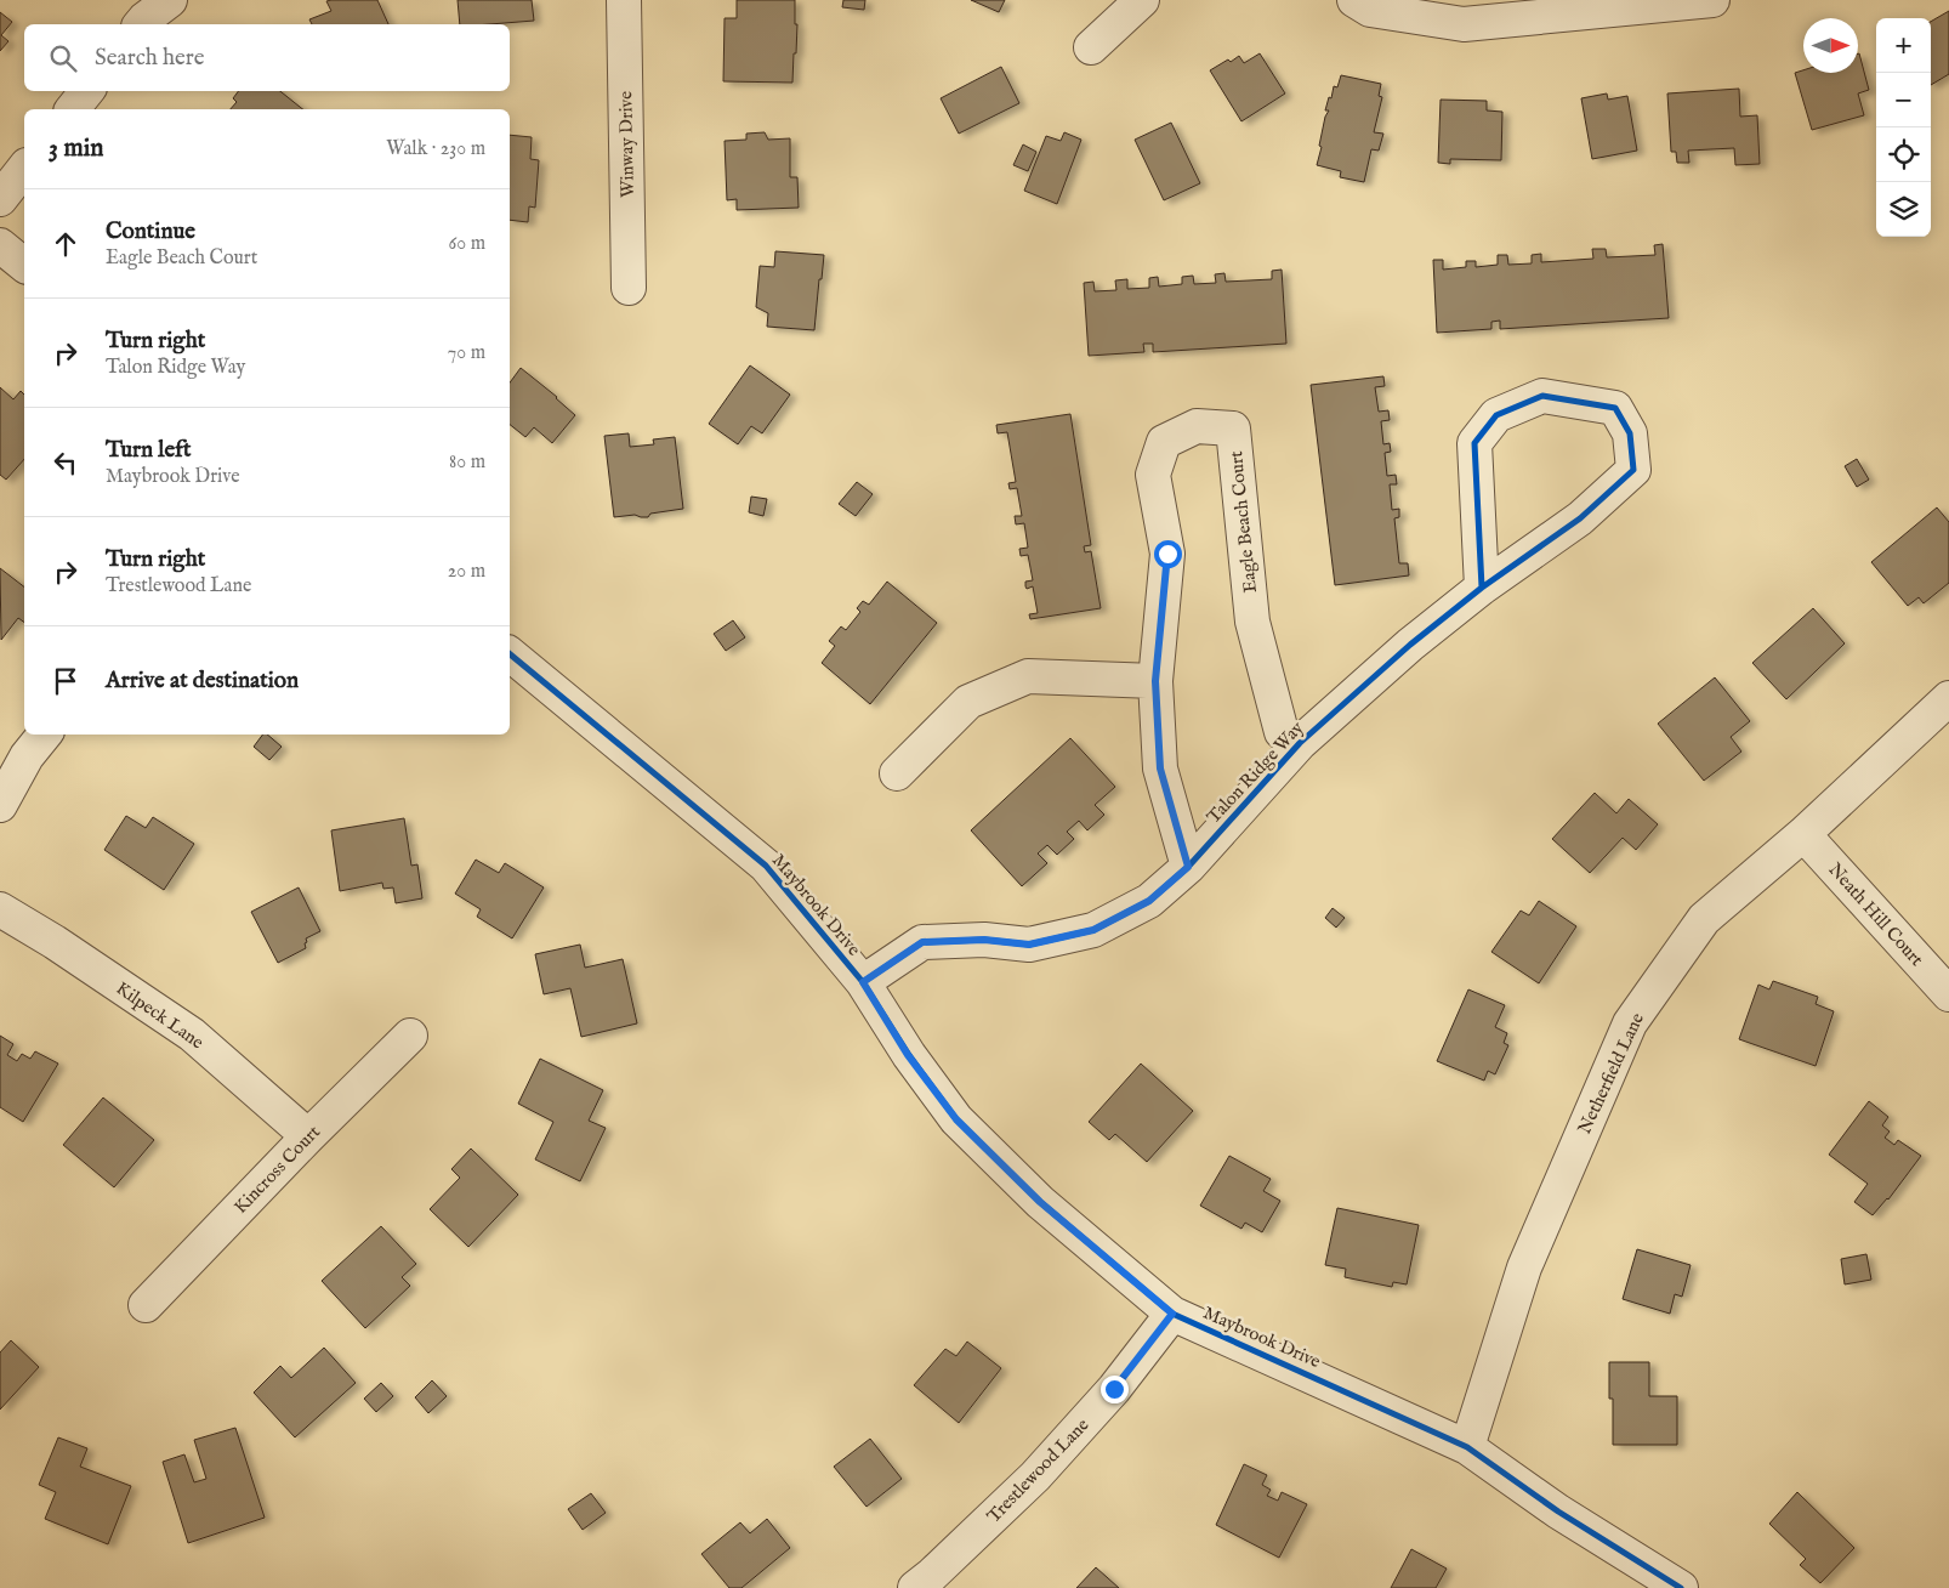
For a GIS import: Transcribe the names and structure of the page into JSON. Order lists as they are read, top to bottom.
{
  "streets": {
    "street": [
      "Winway Drive",
      "Eagle Beach Court",
      "Talon Ridge Way",
      "Maybrook Drive",
      "Neath Hill Court",
      "Kilpeck Lane",
      "Netherfield Lane",
      "Kincross Court",
      "Trestlewood Lane"
    ]
  },
  "crossings": [
    ["Eagle Beach Court", "Talon Ridge Way"],
    ["Talon Ridge Way", "Maybrook Drive"],
    ["Maybrook Drive", "Netherfield Lane"],
    ["Maybrook Drive", "Trestlewood Lane"],
    ["Neath Hill Court", "Netherfield Lane"],
    ["Kilpeck Lane", "Kincross Court"]
  ],
  "north": "right",
  "page": {
    "map_buttons": ["+", "−"],
    "search": "Search here",
    "heading": ["3 min", "Walk · 230 m"],
    "list": [
      ["Continue", "Eagle Beach Court", "60 m"],
      ["Turn right", "Talon Ridge Way", "70 m"],
      ["Turn left", "Maybrook Drive", "80 m"],
      ["Turn right", "Trestlewood Lane", "20 m"],
      "Arrive at destination"
    ]
  }
}
